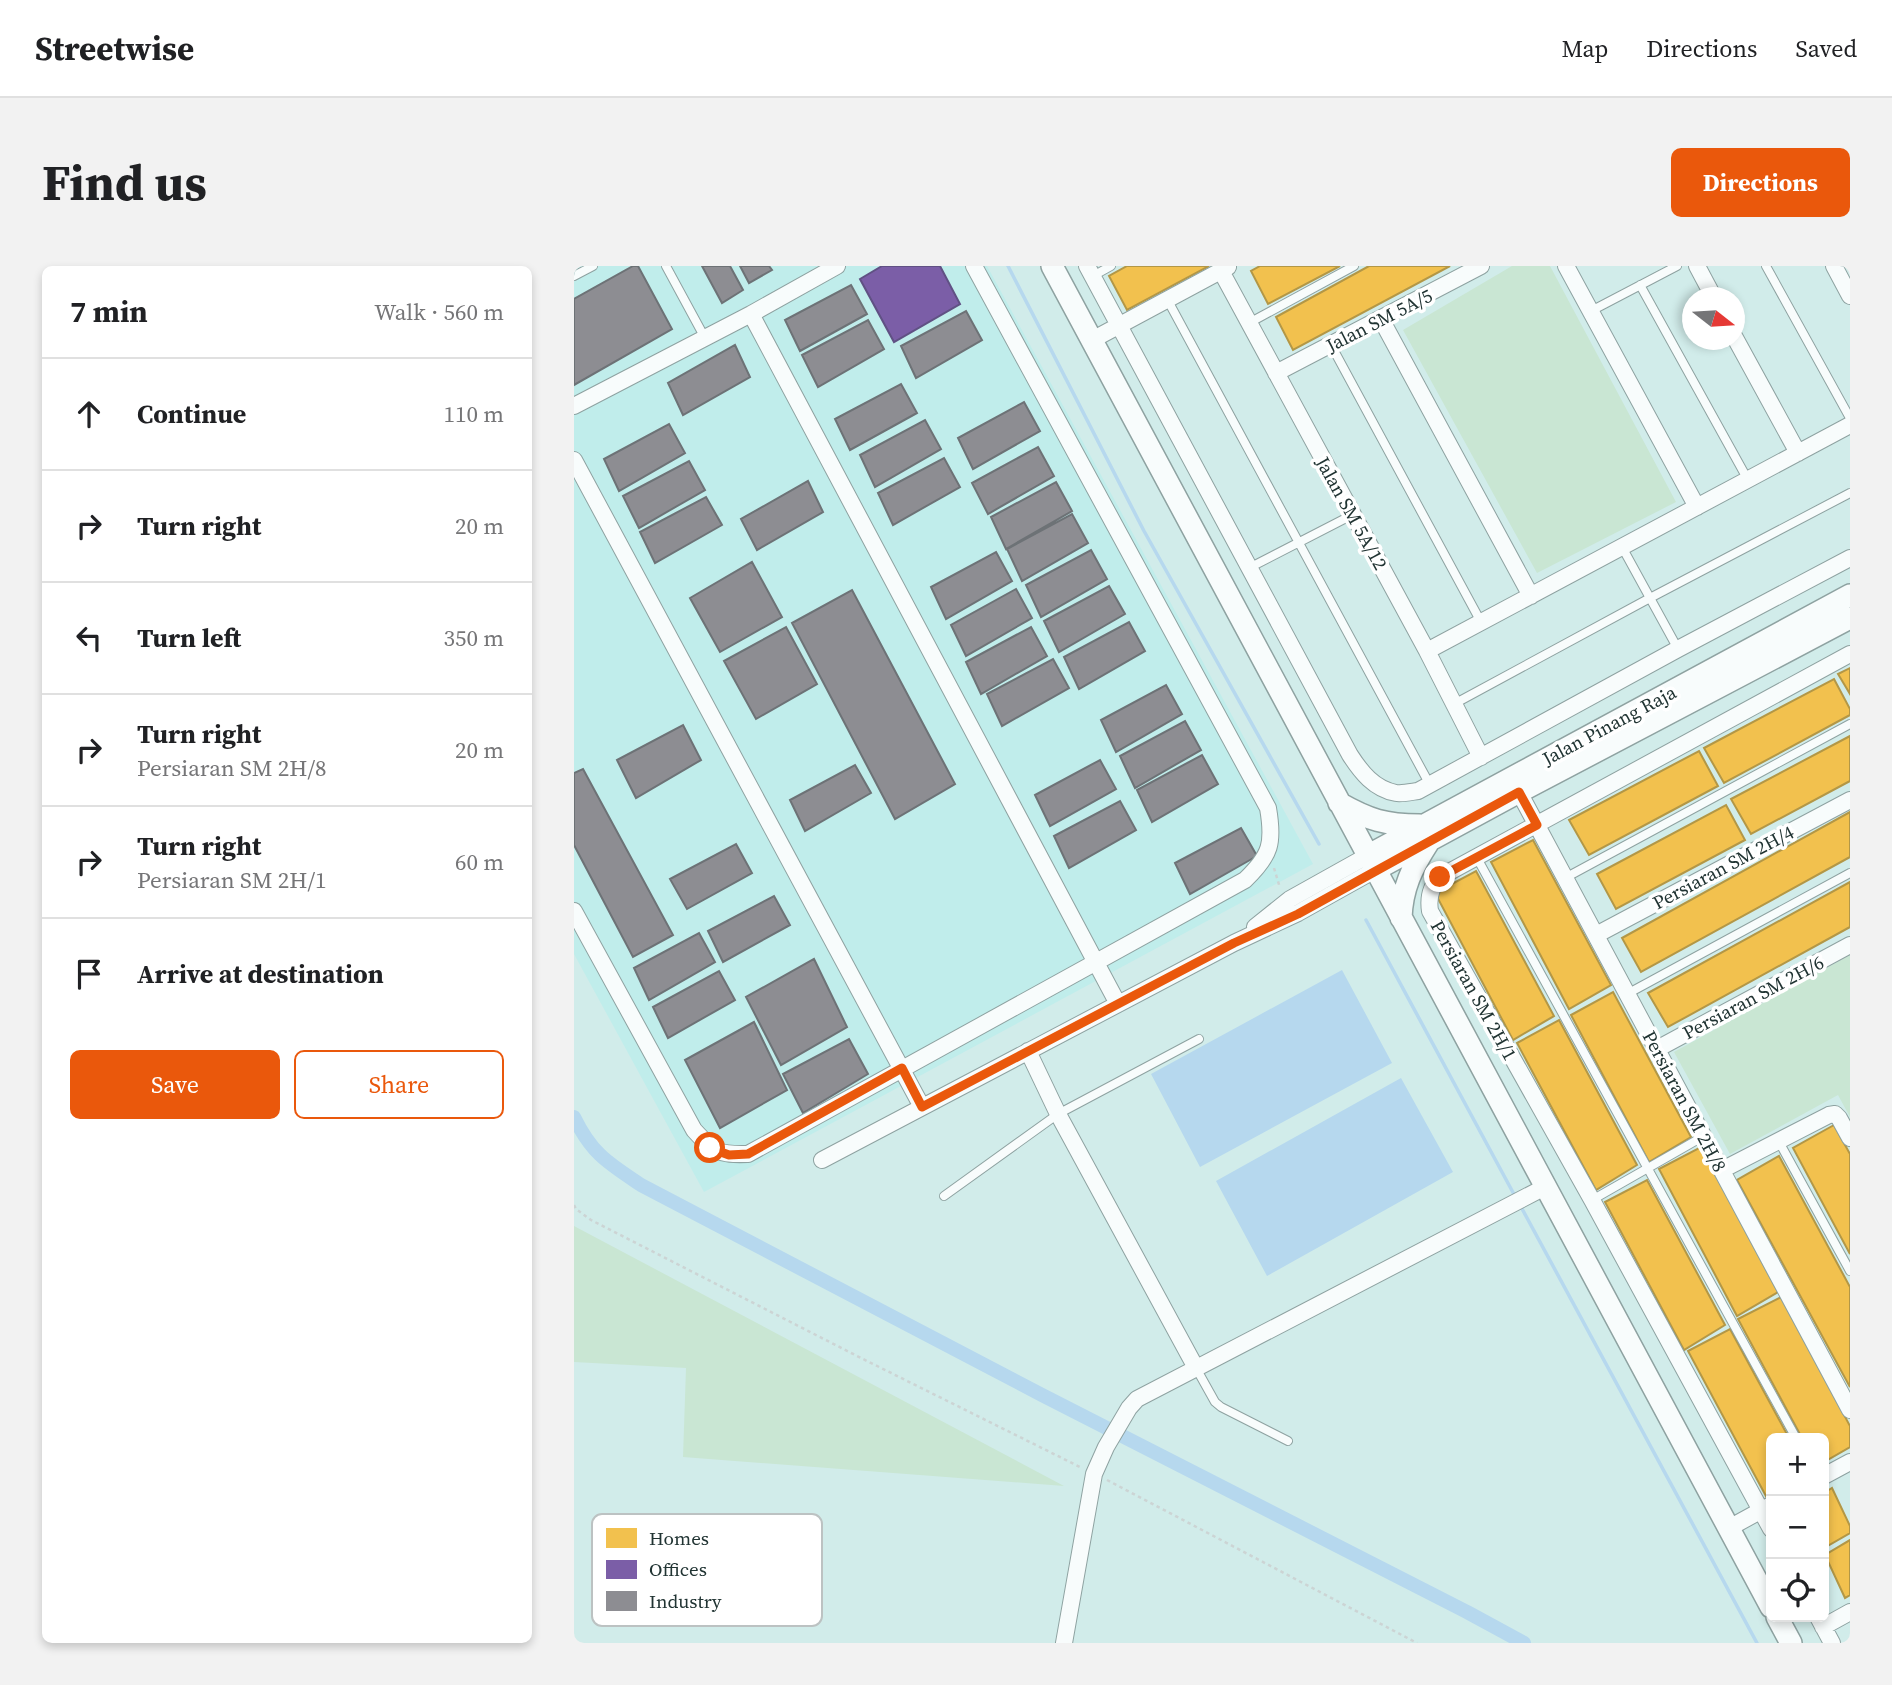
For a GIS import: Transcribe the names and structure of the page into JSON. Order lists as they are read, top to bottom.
{
  "streets": {
    "street": [
      "Jalan SM 5A/5",
      "Jalan SM 5A/12",
      "Jalan Pinang Raja",
      "Persiaran SM 2H/4",
      "Persiaran SM 2H/1",
      "Persiaran SM 2H/6",
      "Persiaran SM 2H/8"
    ]
  },
  "crossings": [
    ["Jalan SM 5A/5", "Jalan SM 5A/12"],
    ["Persiaran SM 2H/4", "Persiaran SM 2H/8"],
    ["Persiaran SM 2H/1", "Persiaran SM 2H/8"],
    ["Persiaran SM 2H/6", "Persiaran SM 2H/8"]
  ],
  "legend": ["Homes", "Offices", "Industry"],
  "north": "right",
  "page": {
    "header": "Streetwise",
    "nav": ["Map", "Directions", "Saved"],
    "buttons": [
      "Directions",
      ["Save", "Share"]
    ],
    "title": "Find us",
    "heading": ["7 min", "Walk · 560 m"],
    "list": [
      ["Continue", "110 m"],
      ["Turn right", "20 m"],
      ["Turn left", "350 m"],
      ["Turn right", "Persiaran SM 2H/8", "20 m"],
      ["Turn right", "Persiaran SM 2H/1", "60 m"],
      "Arrive at destination"
    ],
    "map_buttons": ["+", "−"]
  }
}
